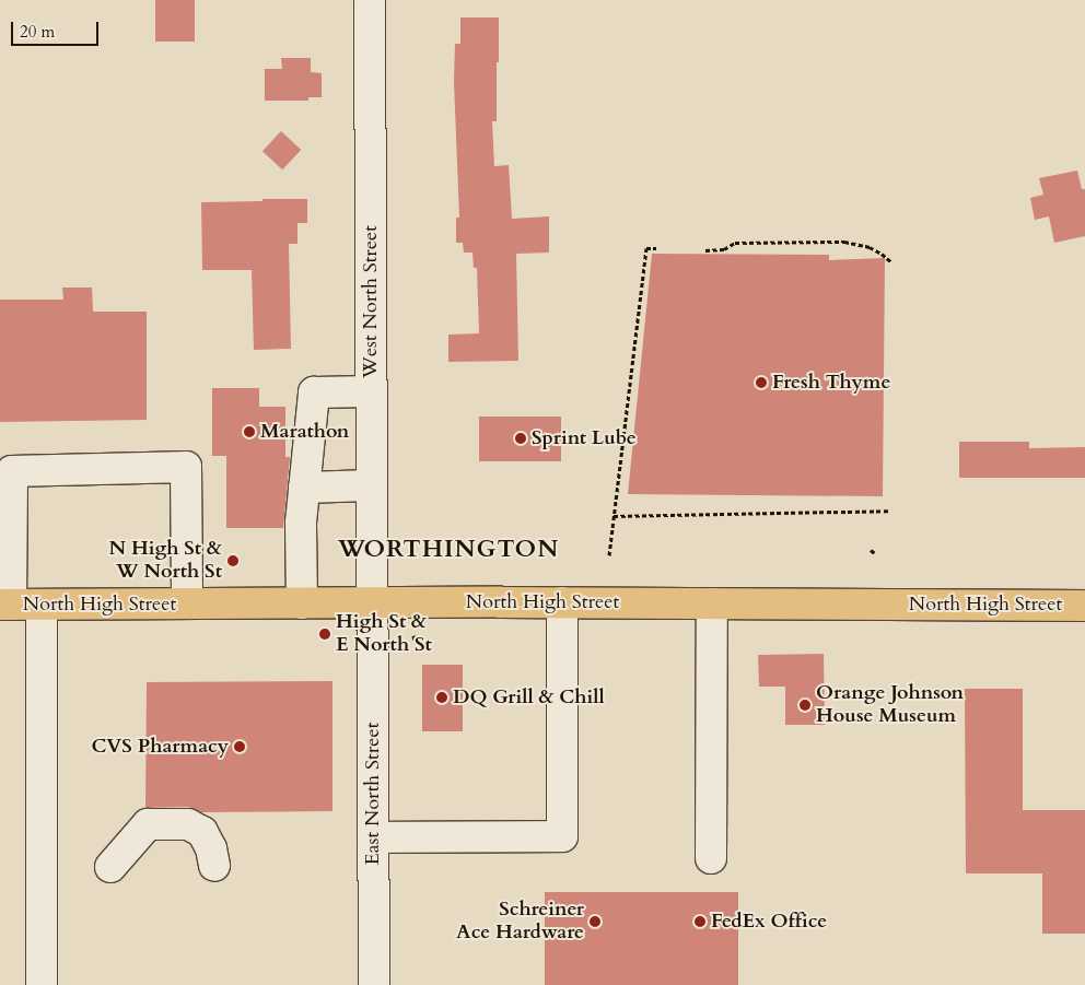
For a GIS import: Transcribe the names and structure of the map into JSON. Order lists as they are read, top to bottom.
{
  "streets": {
    "main road": ["North High Street"],
    "street": ["West North Street", "East North Street"]
  },
  "crossings": [
    ["West North Street", "North High Street"],
    ["West North Street", "East North Street"],
    ["North High Street", "East North Street"]
  ],
  "districts": ["WORTHINGTON"],
  "places": [
    "Fresh Thyme",
    "Marathon",
    "Sprint Lube",
    "N High St & W North St",
    "High St & E North St",
    "DQ Grill & Chill",
    "Orange Johnson House Museum",
    "CVS Pharmacy",
    "Schreiner Ace Hardware",
    "FedEx Office"
  ],
  "scale_bar": "20 m"
}
